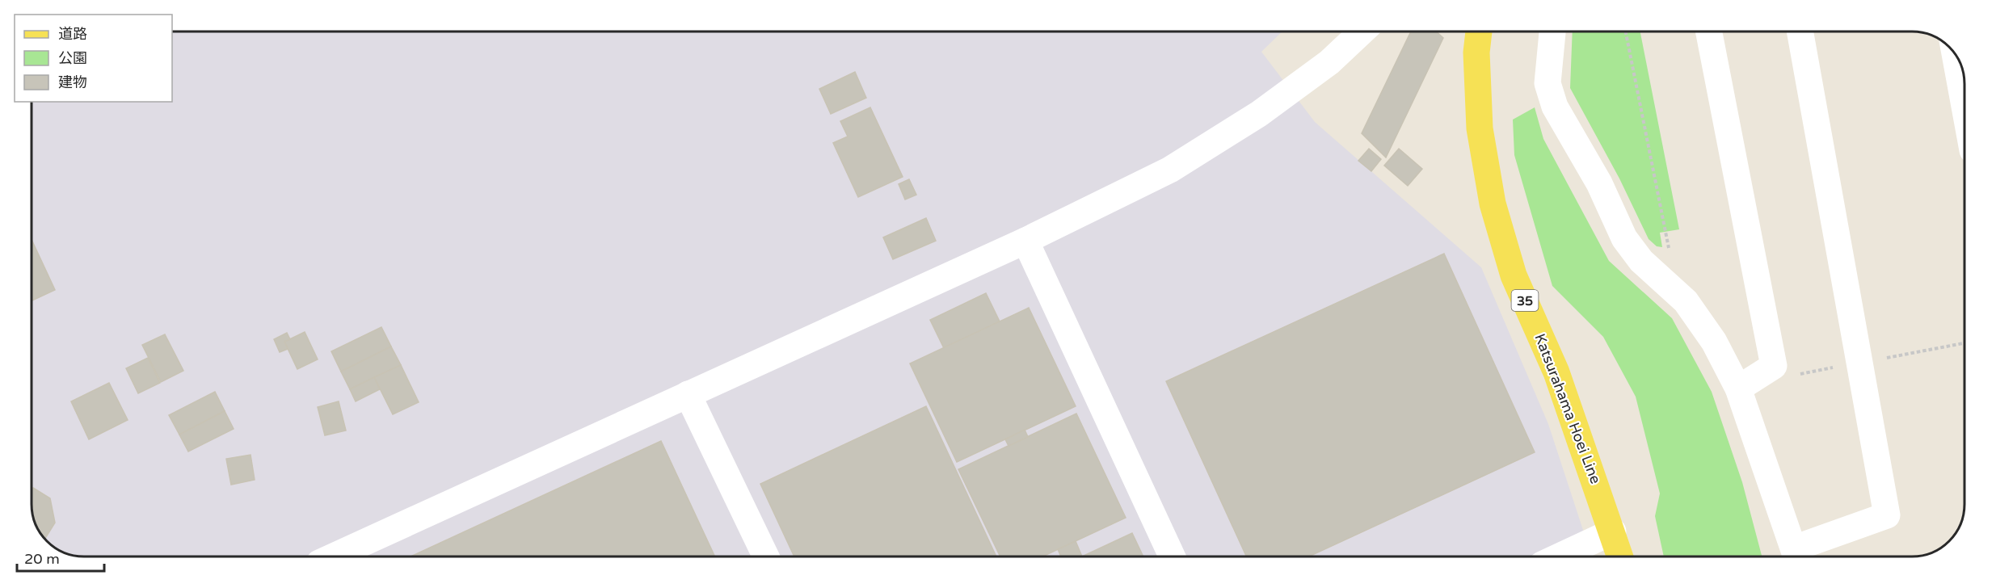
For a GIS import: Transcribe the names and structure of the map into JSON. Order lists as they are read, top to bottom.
{
  "streets": {
    "main road": ["35", "Katsurahama Hoei Line"]
  },
  "legend": ["道路", "公園", "建物"],
  "scale_bar": "20 m"
}
